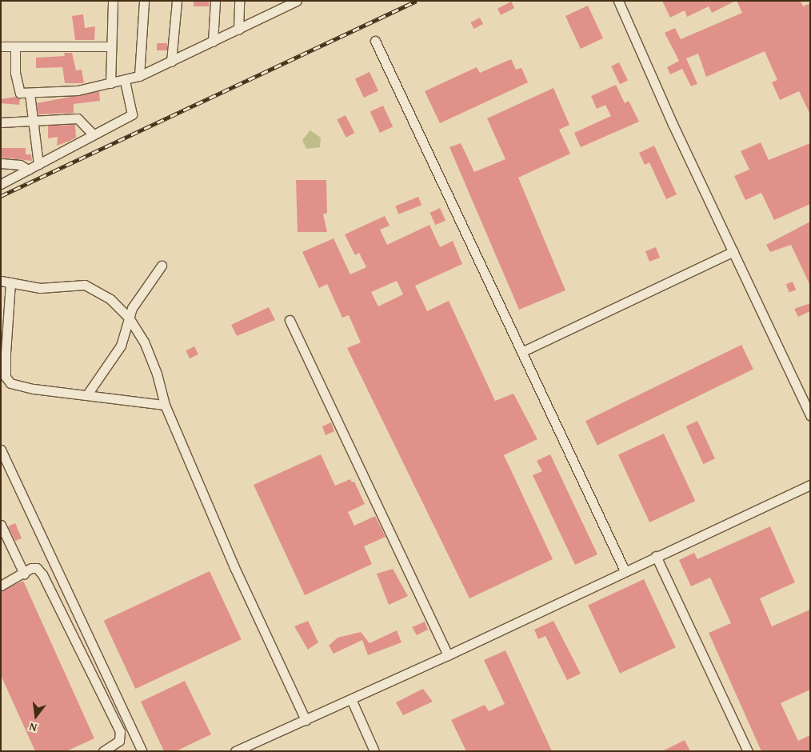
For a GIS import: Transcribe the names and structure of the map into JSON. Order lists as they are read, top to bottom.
{
  "north": "bottom"
}
